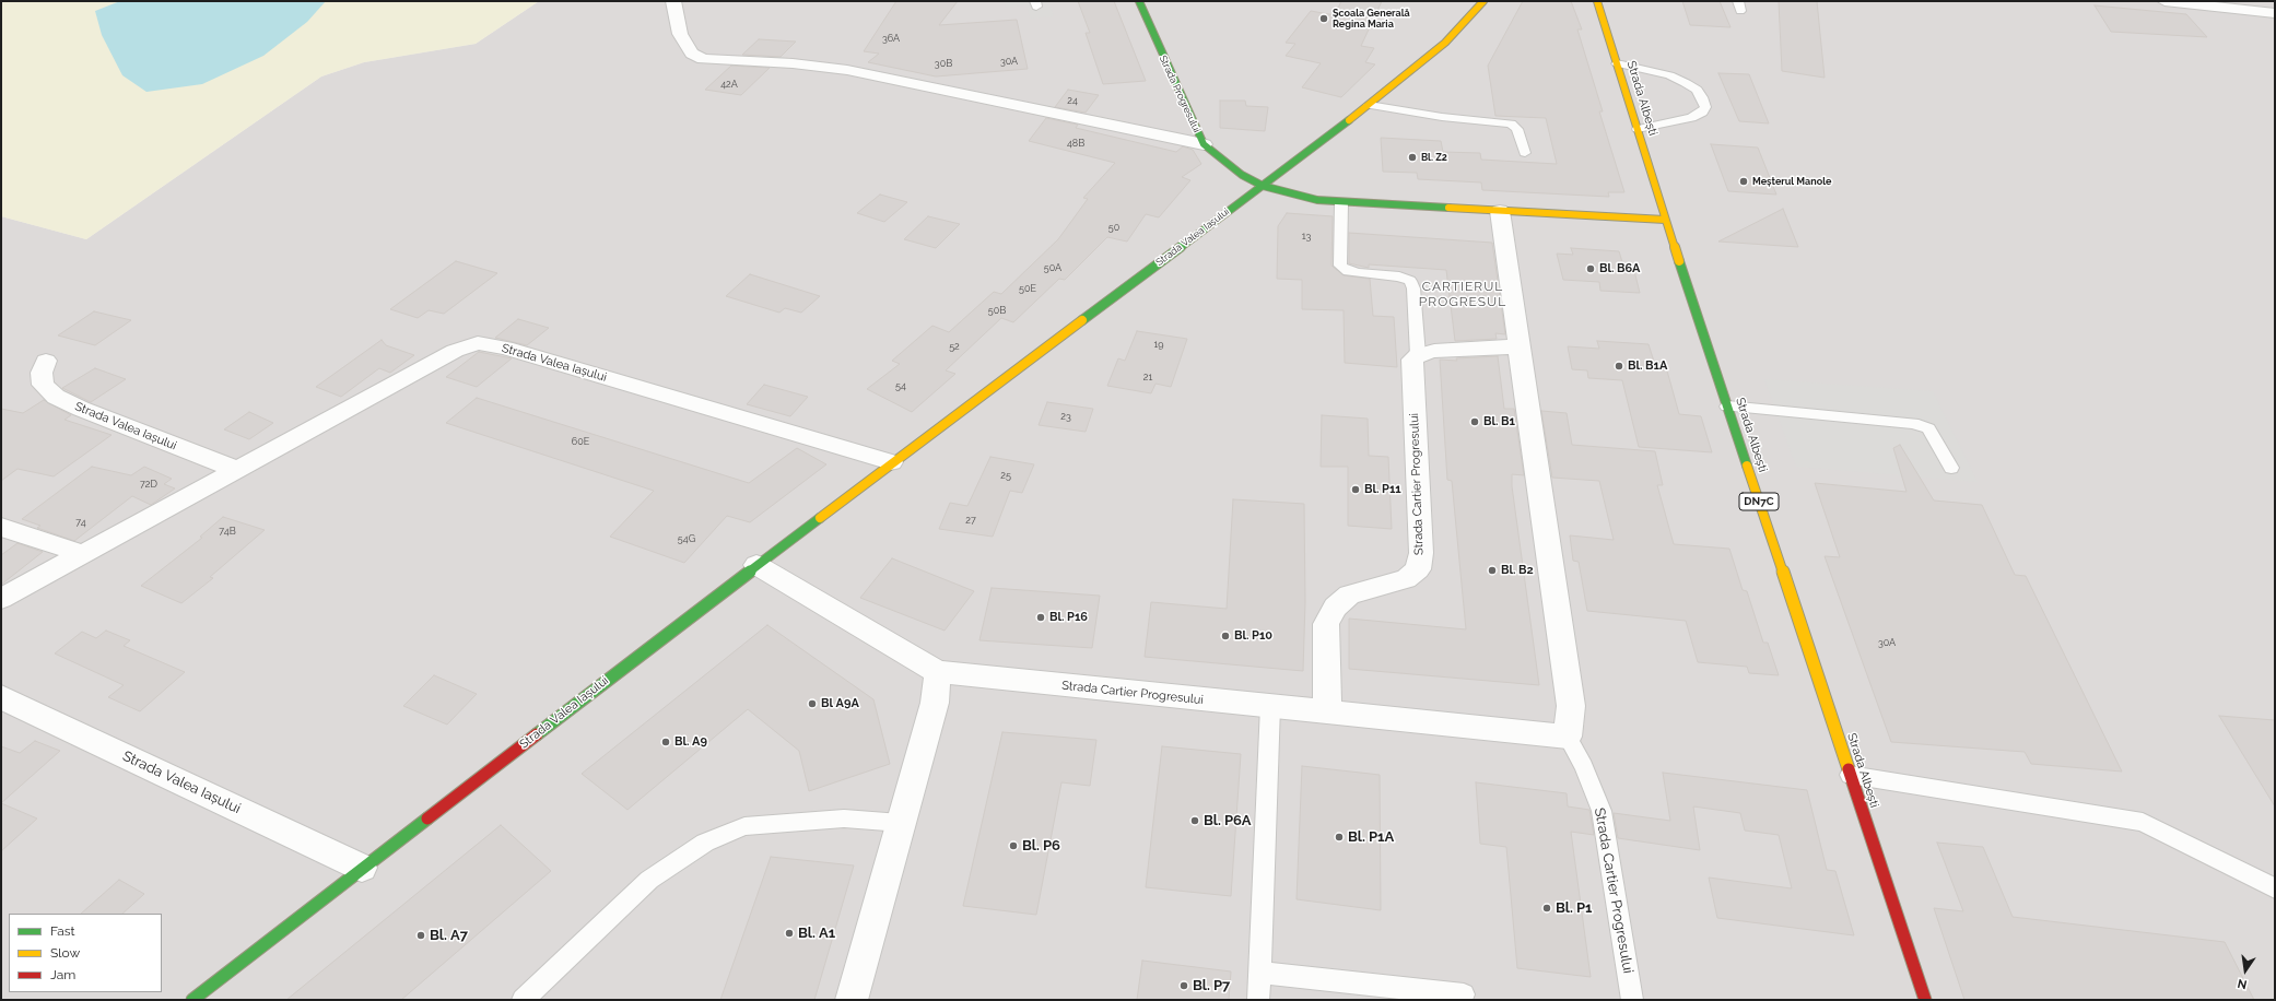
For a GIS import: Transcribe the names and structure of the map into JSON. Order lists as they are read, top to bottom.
{
  "streets": {
    "main road": [
      "Strada Progresului",
      "Strada Albești",
      "Strada Valea Iașului",
      "DN7C"
    ],
    "street": ["Strada Cartier Progresului"]
  },
  "crossings": [
    ["Strada Progresului", "Strada Albești"],
    ["Strada Progresului", "Strada Valea Iașului"],
    ["Strada Valea Iașului", "Strada Cartier Progresului"]
  ],
  "districts": ["CARTIERUL PROGRESUL"],
  "places": [
    "Școala Generală Regina Maria",
    "Bl. Z2",
    "Meșterul Manole",
    "Bl. B6A",
    "Bl. B1A",
    "Bl. B1",
    "Bl. P11",
    "Bl. B2",
    "Bl. P16",
    "Bl. P10",
    "Bl A9A",
    "Bl. A9",
    "Bl. P6A",
    "Bl. P1A",
    "Bl. P6",
    "Bl. P1",
    "Bl. A1",
    "Bl. A7",
    "Bl. P7"
  ],
  "house_numbers": [
    "36A",
    "30A",
    "30B",
    "42A",
    "24",
    "48B",
    "50",
    "13",
    "50A",
    "50E",
    "50B",
    "19",
    "52",
    "21",
    "54",
    "23",
    "60E",
    "25",
    "72D",
    "27",
    "74",
    "74B",
    "54G",
    "30A"
  ],
  "legend": ["Fast", "Slow", "Jam"],
  "north": "bottom"
}
